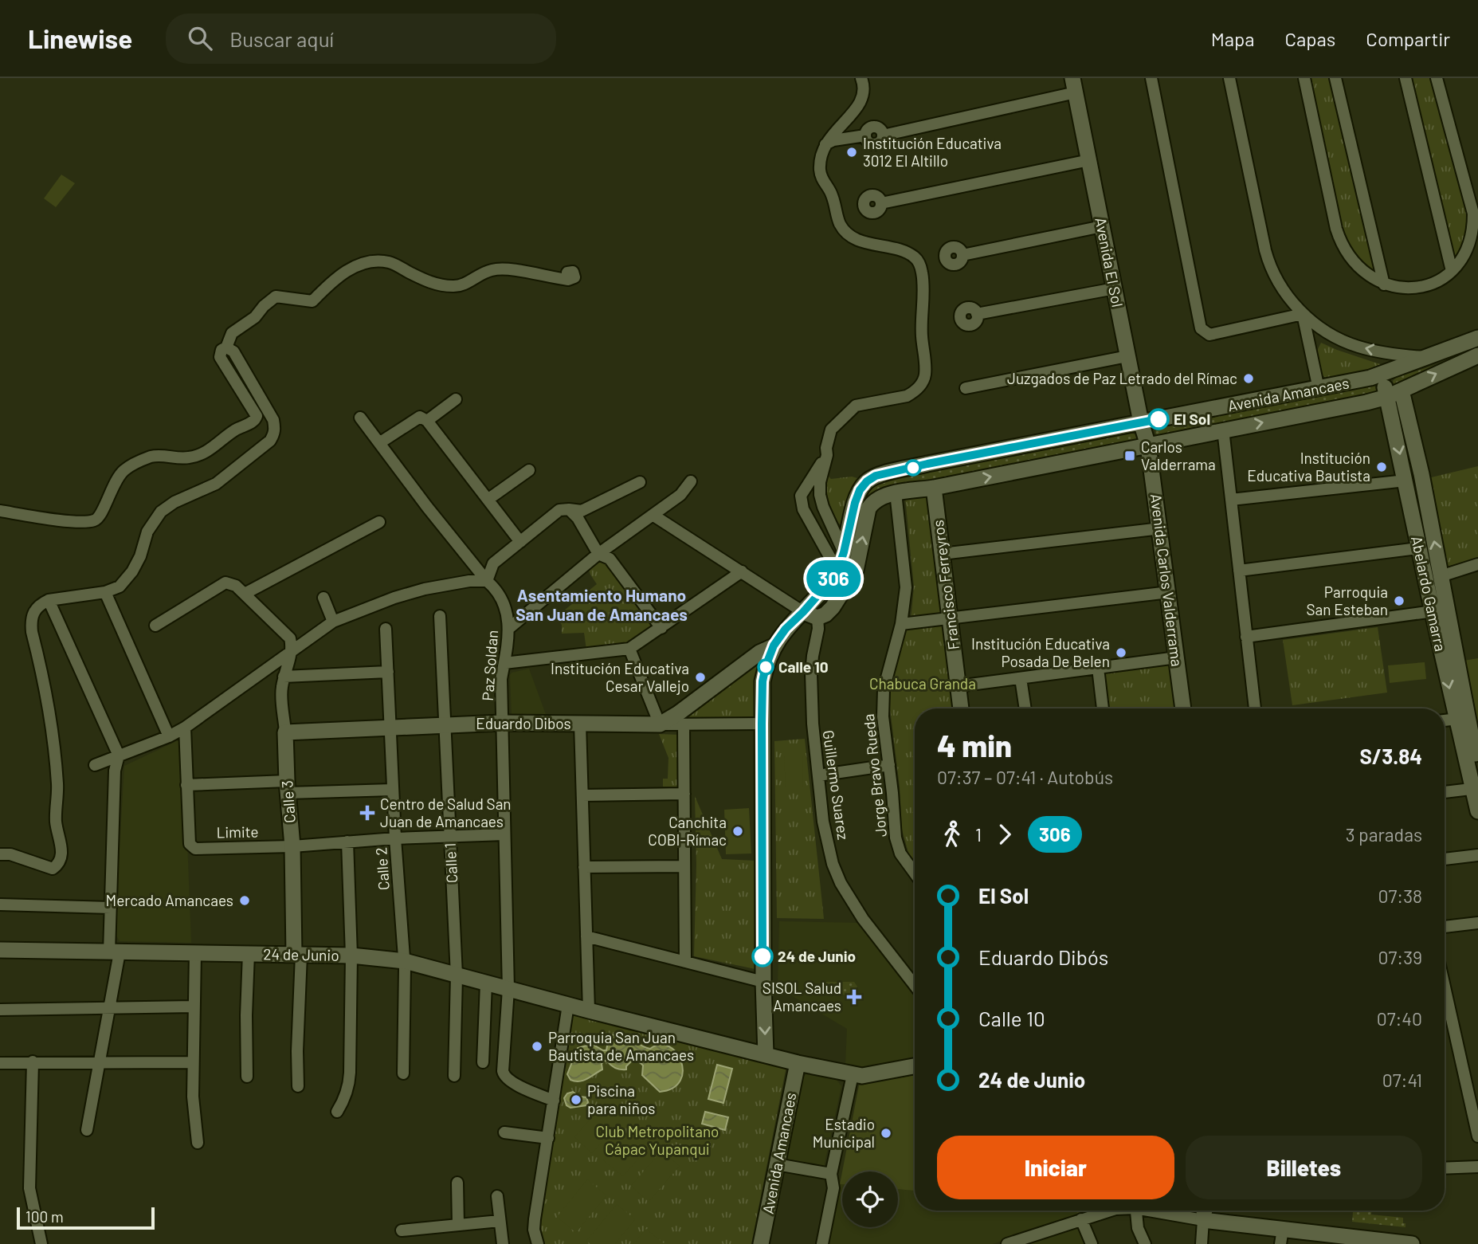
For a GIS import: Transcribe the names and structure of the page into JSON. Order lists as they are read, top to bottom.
{
  "streets": {
    "street": [
      "Avenida El Sol",
      "Avenida Amancaes",
      "Avenida Carlos Valderrama",
      "Francisco Ferreyros",
      "Abelardo Gamarra",
      "Paz Soldan",
      "Eduardo Dibos",
      "Jorge Bravo Rueda",
      "Guillermo Suarez",
      "Calle 3",
      "Limite",
      "Calle 1",
      "Calle 2",
      "24 de Junio"
    ]
  },
  "crossings": [
    ["Avenida El Sol", "Avenida Amancaes"],
    ["Avenida El Sol", "Avenida Carlos Valderrama"],
    ["Avenida Amancaes", "Avenida Carlos Valderrama"],
    ["Avenida Amancaes", "Francisco Ferreyros"],
    ["Avenida Amancaes", "Abelardo Gamarra"],
    ["Avenida Amancaes", "Eduardo Dibos"],
    ["Avenida Amancaes", "Jorge Bravo Rueda"],
    ["Avenida Amancaes", "Guillermo Suarez"],
    ["Avenida Amancaes", "24 de Junio"],
    ["Paz Soldan", "Eduardo Dibos"],
    ["Paz Soldan", "Limite"],
    ["Paz Soldan", "24 de Junio"],
    ["Eduardo Dibos", "Calle 3"],
    ["Eduardo Dibos", "Calle 1"],
    ["Eduardo Dibos", "Calle 2"],
    ["Calle 3", "Limite"],
    ["Calle 3", "24 de Junio"],
    ["Limite", "Calle 1"],
    ["Limite", "Calle 2"],
    ["Calle 1", "24 de Junio"],
    ["Calle 2", "24 de Junio"]
  ],
  "districts": ["Asentamiento Humano San Juan de Amancaes"],
  "parks": ["Chabuca Granda", "Club Metropolitano Cápac Yupanqui"],
  "places": {
    "other": [
      "Institución Educativa 3012 El Altillo",
      "Juzgados de Paz Letrado del Rímac",
      "El Sol",
      "Institución Educativa Bautista",
      "Parroquia San Esteban",
      "Institución Educativa Posada De Belen",
      "Calle 10",
      "Institución Educativa Cesar Vallejo",
      "Canchita COBI-Rímac",
      "Mercado Amancaes",
      "24 de Junio",
      "Parroquia San Juan Bautista de Amancaes",
      "Piscina para niños",
      "Estadio Municipal"
    ],
    "transit": ["Carlos Valderrama"],
    "health": ["Centro de Salud San Juan de Amancaes", "SISOL Salud Amancaes"]
  },
  "lines": ["bus line 306"],
  "scale_bar": "100 m",
  "page": {
    "header": "Linewise",
    "search": "Buscar aquí",
    "nav": ["Mapa", "Capas", "Compartir"],
    "on_map": "306",
    "heading": ["4 min", "07:37 – 07:41 · Autobús", "S/3.84"],
    "legs": ["1", "306", "3 paradas"],
    "list": [
      {
        "name": "El Sol",
        "value": "07:38"
      },
      {
        "name": "Eduardo Dibós",
        "value": "07:39"
      },
      {
        "name": "Calle 10",
        "value": "07:40"
      },
      {
        "name": "24 de Junio",
        "value": "07:41"
      }
    ],
    "buttons": ["Iniciar", "Billetes"],
    "scale": "100 m"
  }
}
